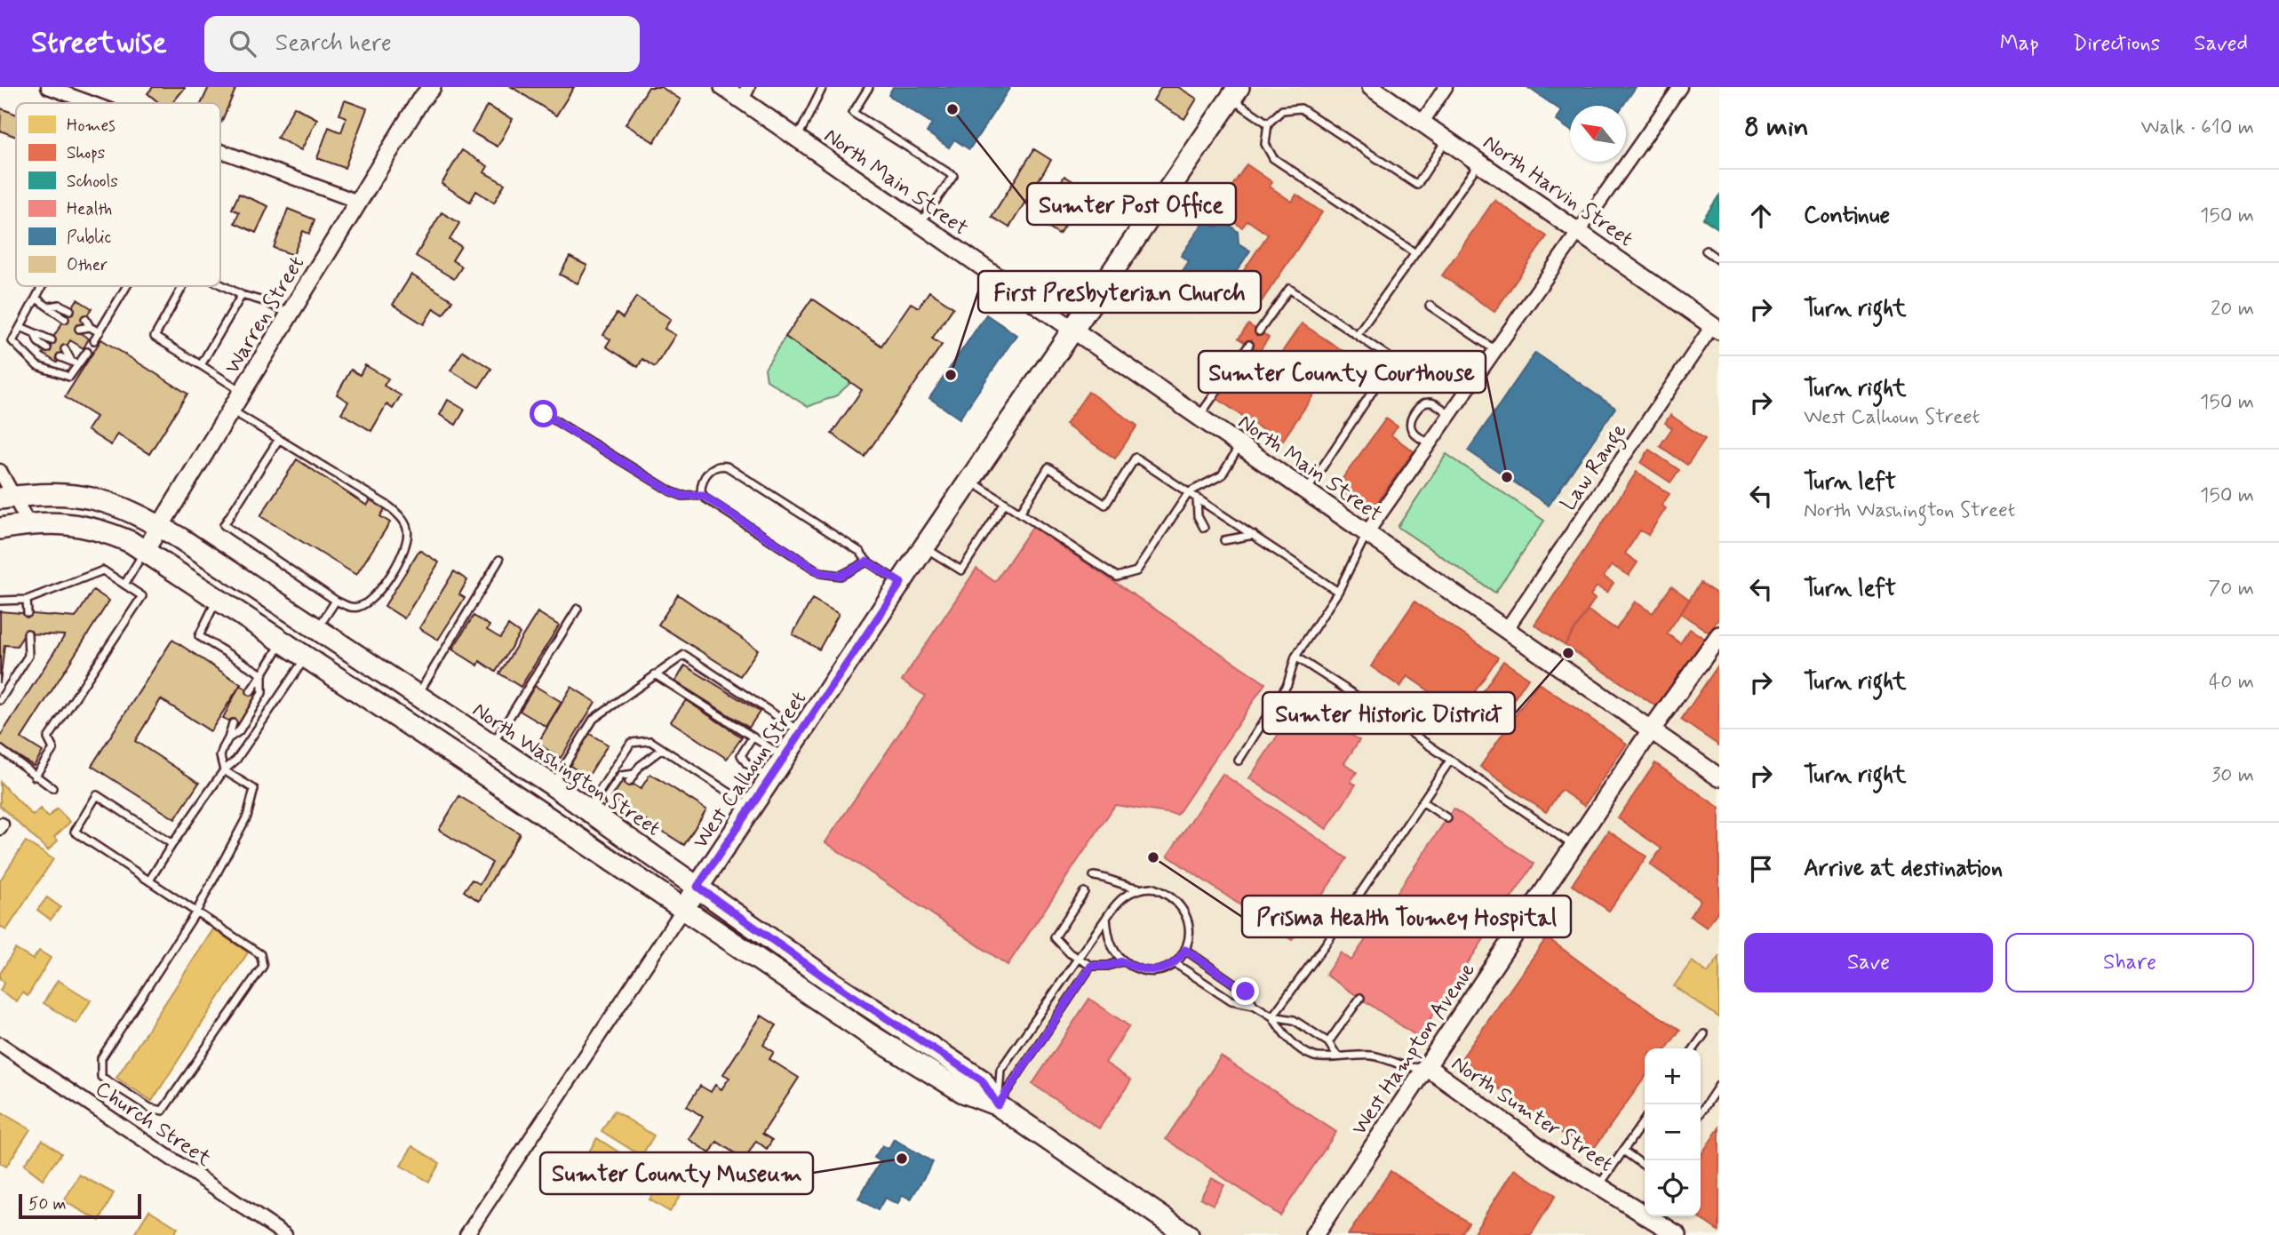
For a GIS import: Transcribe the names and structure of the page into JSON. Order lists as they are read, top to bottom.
{
  "streets": {
    "main road": [
      "North Main Street",
      "North Harvin Street",
      "Warren Street",
      "North Washington Street",
      "West Calhoun Street",
      "West Hampton Avenue",
      "North Sumter Street"
    ],
    "street": ["Law Range", "Church Street"]
  },
  "crossings": [
    ["North Main Street", "Law Range"],
    ["North Main Street", "West Calhoun Street"],
    ["North Main Street", "West Hampton Avenue"],
    ["North Harvin Street", "Law Range"],
    ["Warren Street", "North Washington Street"],
    ["North Washington Street", "West Calhoun Street"],
    ["West Hampton Avenue", "North Sumter Street"]
  ],
  "places": [
    "Sumter Post Office",
    "First Presbyterian Church",
    "Sumter County Courthouse",
    "Sumter Historic District",
    "Prisma Health Toumey Hospital",
    "Sumter County Museum"
  ],
  "legend": [
    "Homes",
    "Shops",
    "Schools",
    "Health",
    "Public",
    "Other"
  ],
  "scale_bar": "50 m",
  "north": "top left",
  "page": {
    "header": "Streetwise",
    "search": "Search here",
    "nav": ["Map", "Directions", "Saved"],
    "heading": ["8 min", "Walk · 610 m"],
    "list": [
      ["Continue", "150 m"],
      ["Turn right", "20 m"],
      ["Turn right", "West Calhoun Street", "150 m"],
      ["Turn left", "North Washington Street", "150 m"],
      ["Turn left", "70 m"],
      ["Turn right", "40 m"],
      ["Turn right", "30 m"],
      "Arrive at destination"
    ],
    "buttons": ["Save", "Share"],
    "map_buttons": ["+", "−"],
    "scale": "50 m"
  }
}
